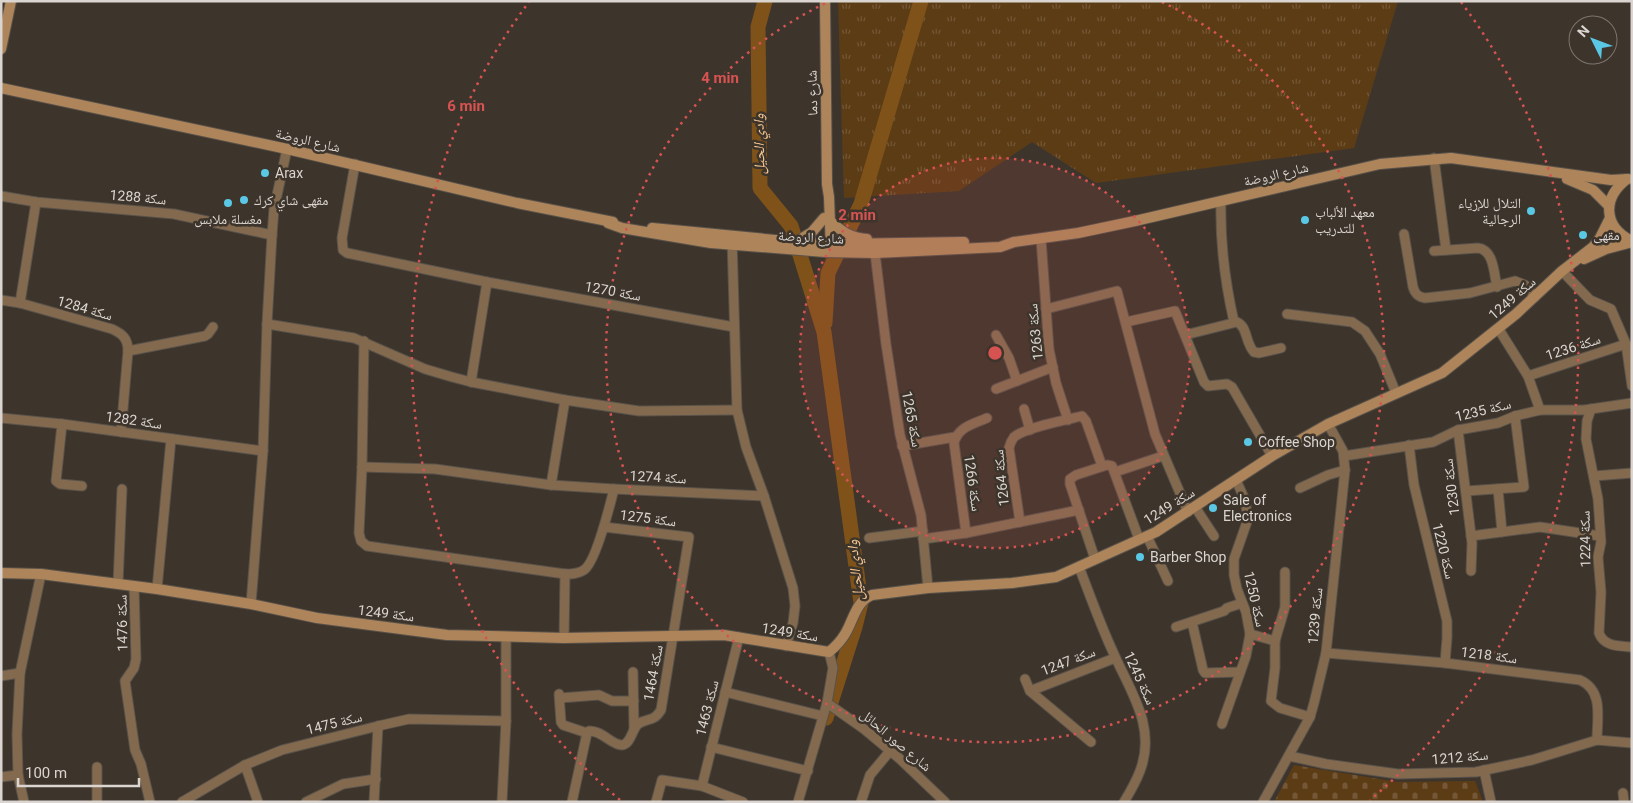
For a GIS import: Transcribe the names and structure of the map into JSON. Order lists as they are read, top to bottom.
{
  "streets": {
    "main road": ["شارع دما", "شارع الروضة", "سكة 1249"],
    "street": [
      "سكة 1288",
      "سكة 1270",
      "سكة 1284",
      "سكة 1263",
      "سكة 1236",
      "سكة 1235",
      "سكة 1265",
      "سكة 1282",
      "سكة 1274",
      "سكة 1264",
      "سكة 1266",
      "سكة 1230",
      "سكة 1275",
      "سكة 1224",
      "سكة 1220",
      "سكة 1250",
      "سكة 1239",
      "سكة 1476",
      "سكة 1218",
      "سكة 1247",
      "سكة 1464",
      "سكة 1245",
      "سكة 1463",
      "سكة 1475",
      "شارع صور الحائل",
      "سكة 1212"
    ]
  },
  "crossings": [
    ["شارع دما", "شارع الروضة"],
    ["شارع الروضة", "سكة 1270"],
    ["شارع الروضة", "سكة 1263"],
    ["شارع الروضة", "سكة 1265"],
    ["سكة 1249", "سكة 1265"],
    ["سكة 1249", "سكة 1250"],
    ["سكة 1249", "سكة 1239"],
    ["سكة 1249", "سكة 1476"],
    ["سكة 1249", "سكة 1464"],
    ["سكة 1249", "سكة 1245"],
    ["سكة 1249", "سكة 1463"],
    ["سكة 1263", "سكة 1264"],
    ["سكة 1235", "سكة 1230"],
    ["سكة 1235", "سكة 1224"],
    ["سكة 1235", "سكة 1220"],
    ["سكة 1235", "سكة 1239"],
    ["سكة 1265", "سكة 1266"],
    ["سكة 1275", "سكة 1464"],
    ["سكة 1220", "سكة 1218"],
    ["سكة 1239", "سكة 1218"],
    ["سكة 1239", "سكة 1212"],
    ["سكة 1218", "سكة 1212"],
    ["سكة 1247", "سكة 1245"]
  ],
  "water": ["وادي الحيل"],
  "places": [
    "Arax",
    "مقهى شاي كرك",
    "مغسلة ملابس",
    "التلال للإزياء الرجالية",
    "معهد الألباب للتدريب",
    "مقهى",
    "Coffee Shop",
    "Sale of Electronics",
    "Barber Shop"
  ],
  "scale_bar": "100 m",
  "north": "top left",
  "rings": ["4 min", "6 min", "2 min"]
}
